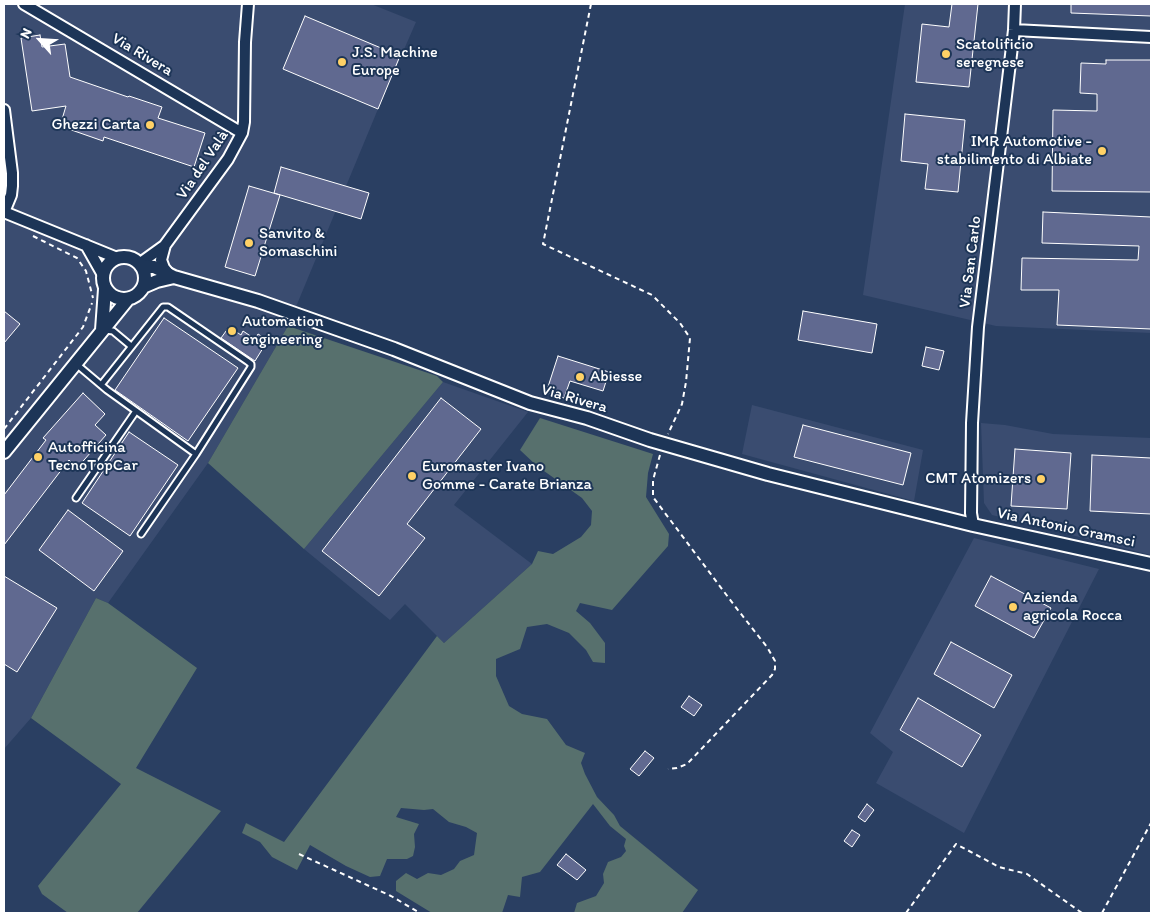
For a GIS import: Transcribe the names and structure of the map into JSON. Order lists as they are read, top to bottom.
{
  "streets": {
    "street": [
      "Via Rivera",
      "Via del Valà",
      "Via San Carlo",
      "Via Antonio Gramsci"
    ]
  },
  "crossings": [
    ["Via Rivera", "Via del Valà"],
    ["Via Rivera", "Via San Carlo"],
    ["Via Rivera", "Via Antonio Gramsci"],
    ["Via San Carlo", "Via Antonio Gramsci"]
  ],
  "places": [
    "Scatolificio seregnese",
    "J.S. Machine Europe",
    "Ghezzi Carta",
    "IMR Automotive - stabilimento di Albiate",
    "Sanvito & Somaschini",
    "Automation engineering",
    "Abiesse",
    "Autofficina TecnoTopCar",
    "Euromaster Ivano Gomme - Carate Brianza",
    "CMT Atomizers",
    "Azienda agricola Rocca"
  ],
  "north": "top left"
}
